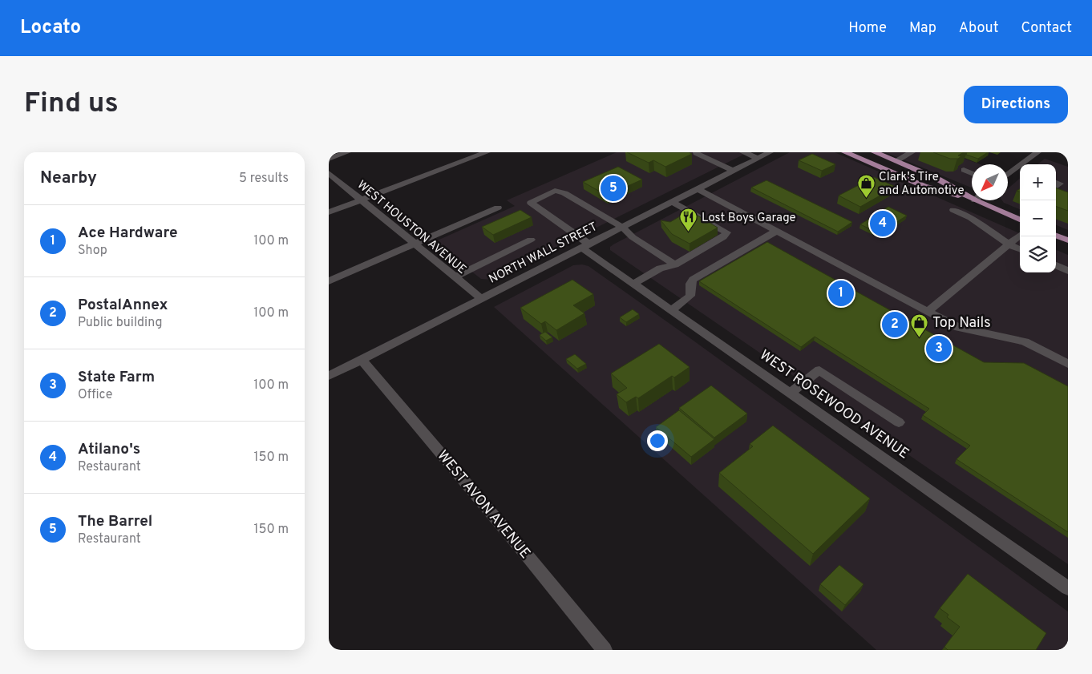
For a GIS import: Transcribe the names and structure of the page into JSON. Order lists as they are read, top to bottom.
{
  "streets": {
    "street": [
      "WEST HOUSTON AVENUE",
      "NORTH WALL STREET",
      "WEST ROSEWOOD AVENUE",
      "WEST AVON AVENUE"
    ]
  },
  "crossings": [
    ["WEST HOUSTON AVENUE", "NORTH WALL STREET"],
    ["NORTH WALL STREET", "WEST ROSEWOOD AVENUE"],
    ["NORTH WALL STREET", "WEST AVON AVENUE"]
  ],
  "places": {
    "shop": ["Clark's Tire and Automotive", "Top Nails"],
    "restaurant": ["Lost Boys Garage"]
  },
  "north": "bottom left",
  "page": {
    "header": "Locato",
    "nav": [
      "Home",
      "Map",
      "About",
      "Contact"
    ],
    "buttons": "Directions",
    "title": "Find us",
    "heading": ["Nearby", "5 results"],
    "map_buttons": ["+", "−"],
    "pins": [
      "5",
      "4",
      "1",
      "2",
      "3"
    ],
    "list": [
      {
        "mark": "1",
        "name": "Ace Hardware",
        "note": "Shop",
        "value": "100 m"
      },
      {
        "mark": "2",
        "name": "PostalAnnex",
        "note": "Public building",
        "value": "100 m"
      },
      {
        "mark": "3",
        "name": "State Farm",
        "note": "Office",
        "value": "100 m"
      },
      {
        "mark": "4",
        "name": "Atilano's",
        "note": "Restaurant",
        "value": "150 m"
      },
      {
        "mark": "5",
        "name": "The Barrel",
        "note": "Restaurant",
        "value": "150 m"
      }
    ]
  }
}
